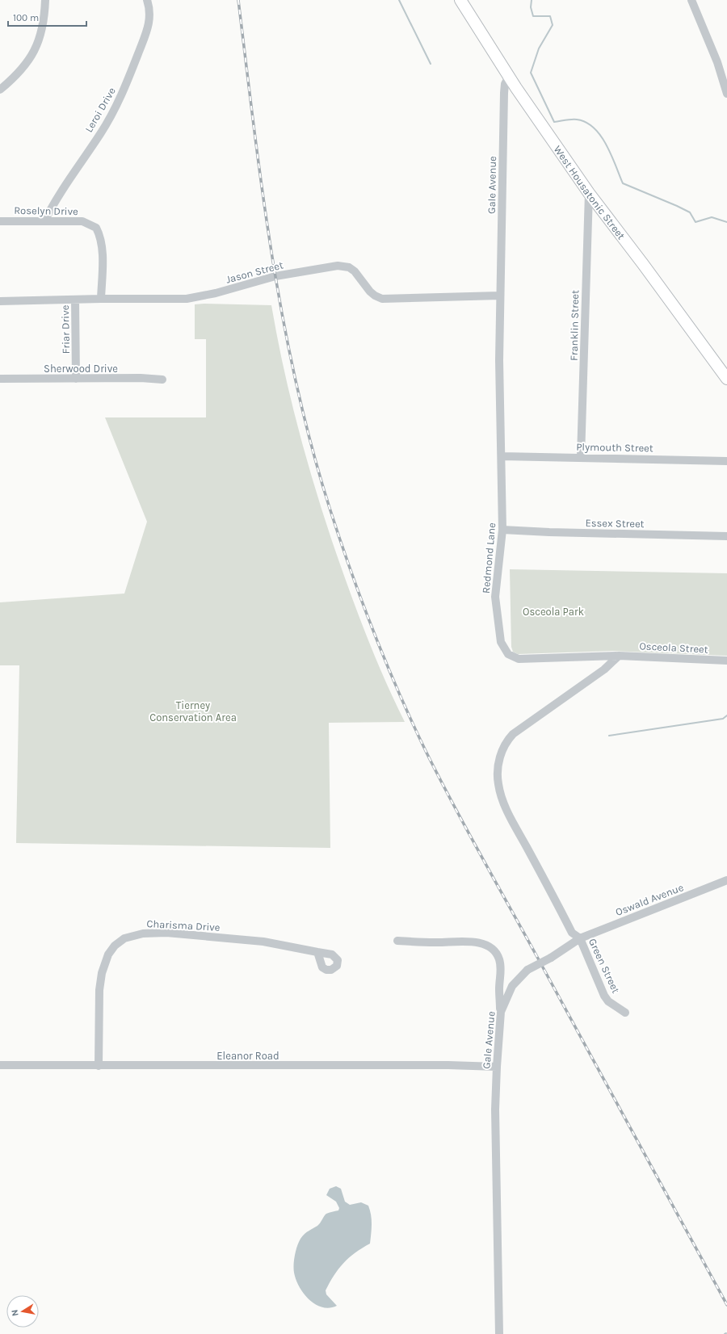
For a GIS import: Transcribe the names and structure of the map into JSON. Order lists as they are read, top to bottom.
{
  "streets": {
    "highway": ["West Housatonic Street"],
    "street": [
      "Leroi Drive",
      "Gale Avenue",
      "Roselyn Drive",
      "Jason Street",
      "Franklin Street",
      "Friar Drive",
      "Sherwood Drive",
      "Plymouth Street",
      "Essex Street",
      "Redmond Lane",
      "Osceola Street",
      "Oswald Avenue",
      "Charisma Drive",
      "Green Street",
      "Eleanor Road"
    ]
  },
  "crossings": [
    ["Leroi Drive", "Roselyn Drive"],
    ["Gale Avenue", "West Housatonic Street"],
    ["Gale Avenue", "Jason Street"],
    ["Gale Avenue", "Redmond Lane"],
    ["Gale Avenue", "Oswald Avenue"],
    ["Gale Avenue", "Green Street"],
    ["Gale Avenue", "Eleanor Road"],
    ["West Housatonic Street", "Franklin Street"],
    ["Roselyn Drive", "Jason Street"],
    ["Jason Street", "Friar Drive"],
    ["Jason Street", "Redmond Lane"],
    ["Franklin Street", "Plymouth Street"],
    ["Friar Drive", "Sherwood Drive"],
    ["Plymouth Street", "Redmond Lane"],
    ["Essex Street", "Redmond Lane"],
    ["Redmond Lane", "Osceola Street"],
    ["Oswald Avenue", "Green Street"],
    ["Charisma Drive", "Eleanor Road"]
  ],
  "parks": ["Osceola Park", "Tierney Conservation Area"],
  "scale_bar": "100 m",
  "north": "left"
}
